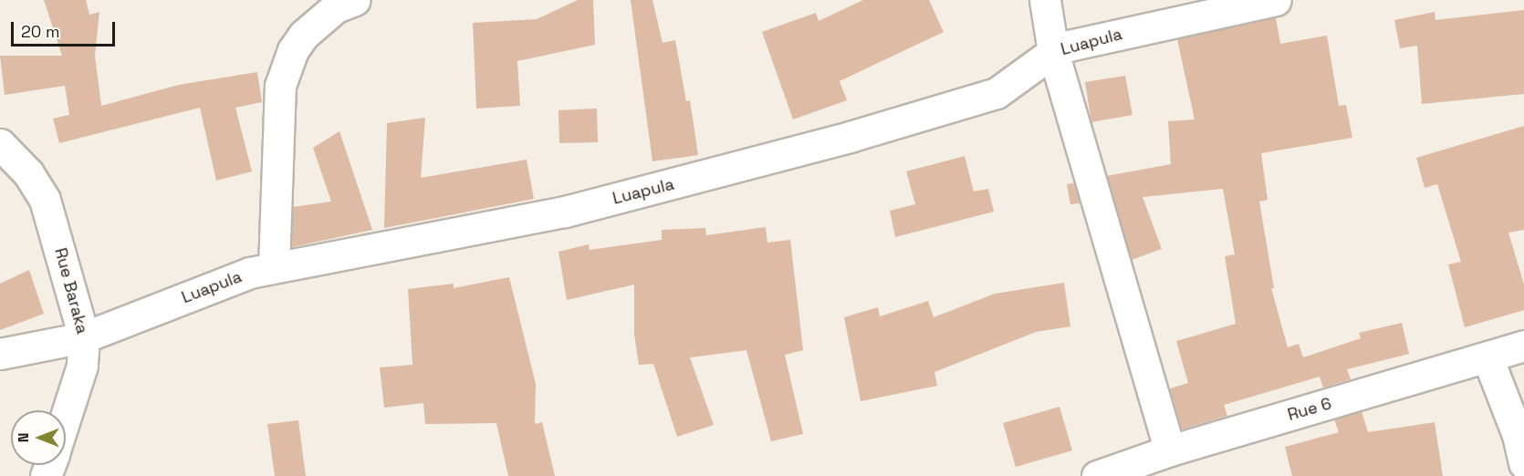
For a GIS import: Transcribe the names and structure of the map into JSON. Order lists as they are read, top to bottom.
{
  "streets": {
    "street": ["Luapula", "Rue Baraka", "Rue 6"]
  },
  "crossings": [
    ["Luapula", "Rue Baraka"]
  ],
  "scale_bar": "20 m",
  "north": "left"
}
